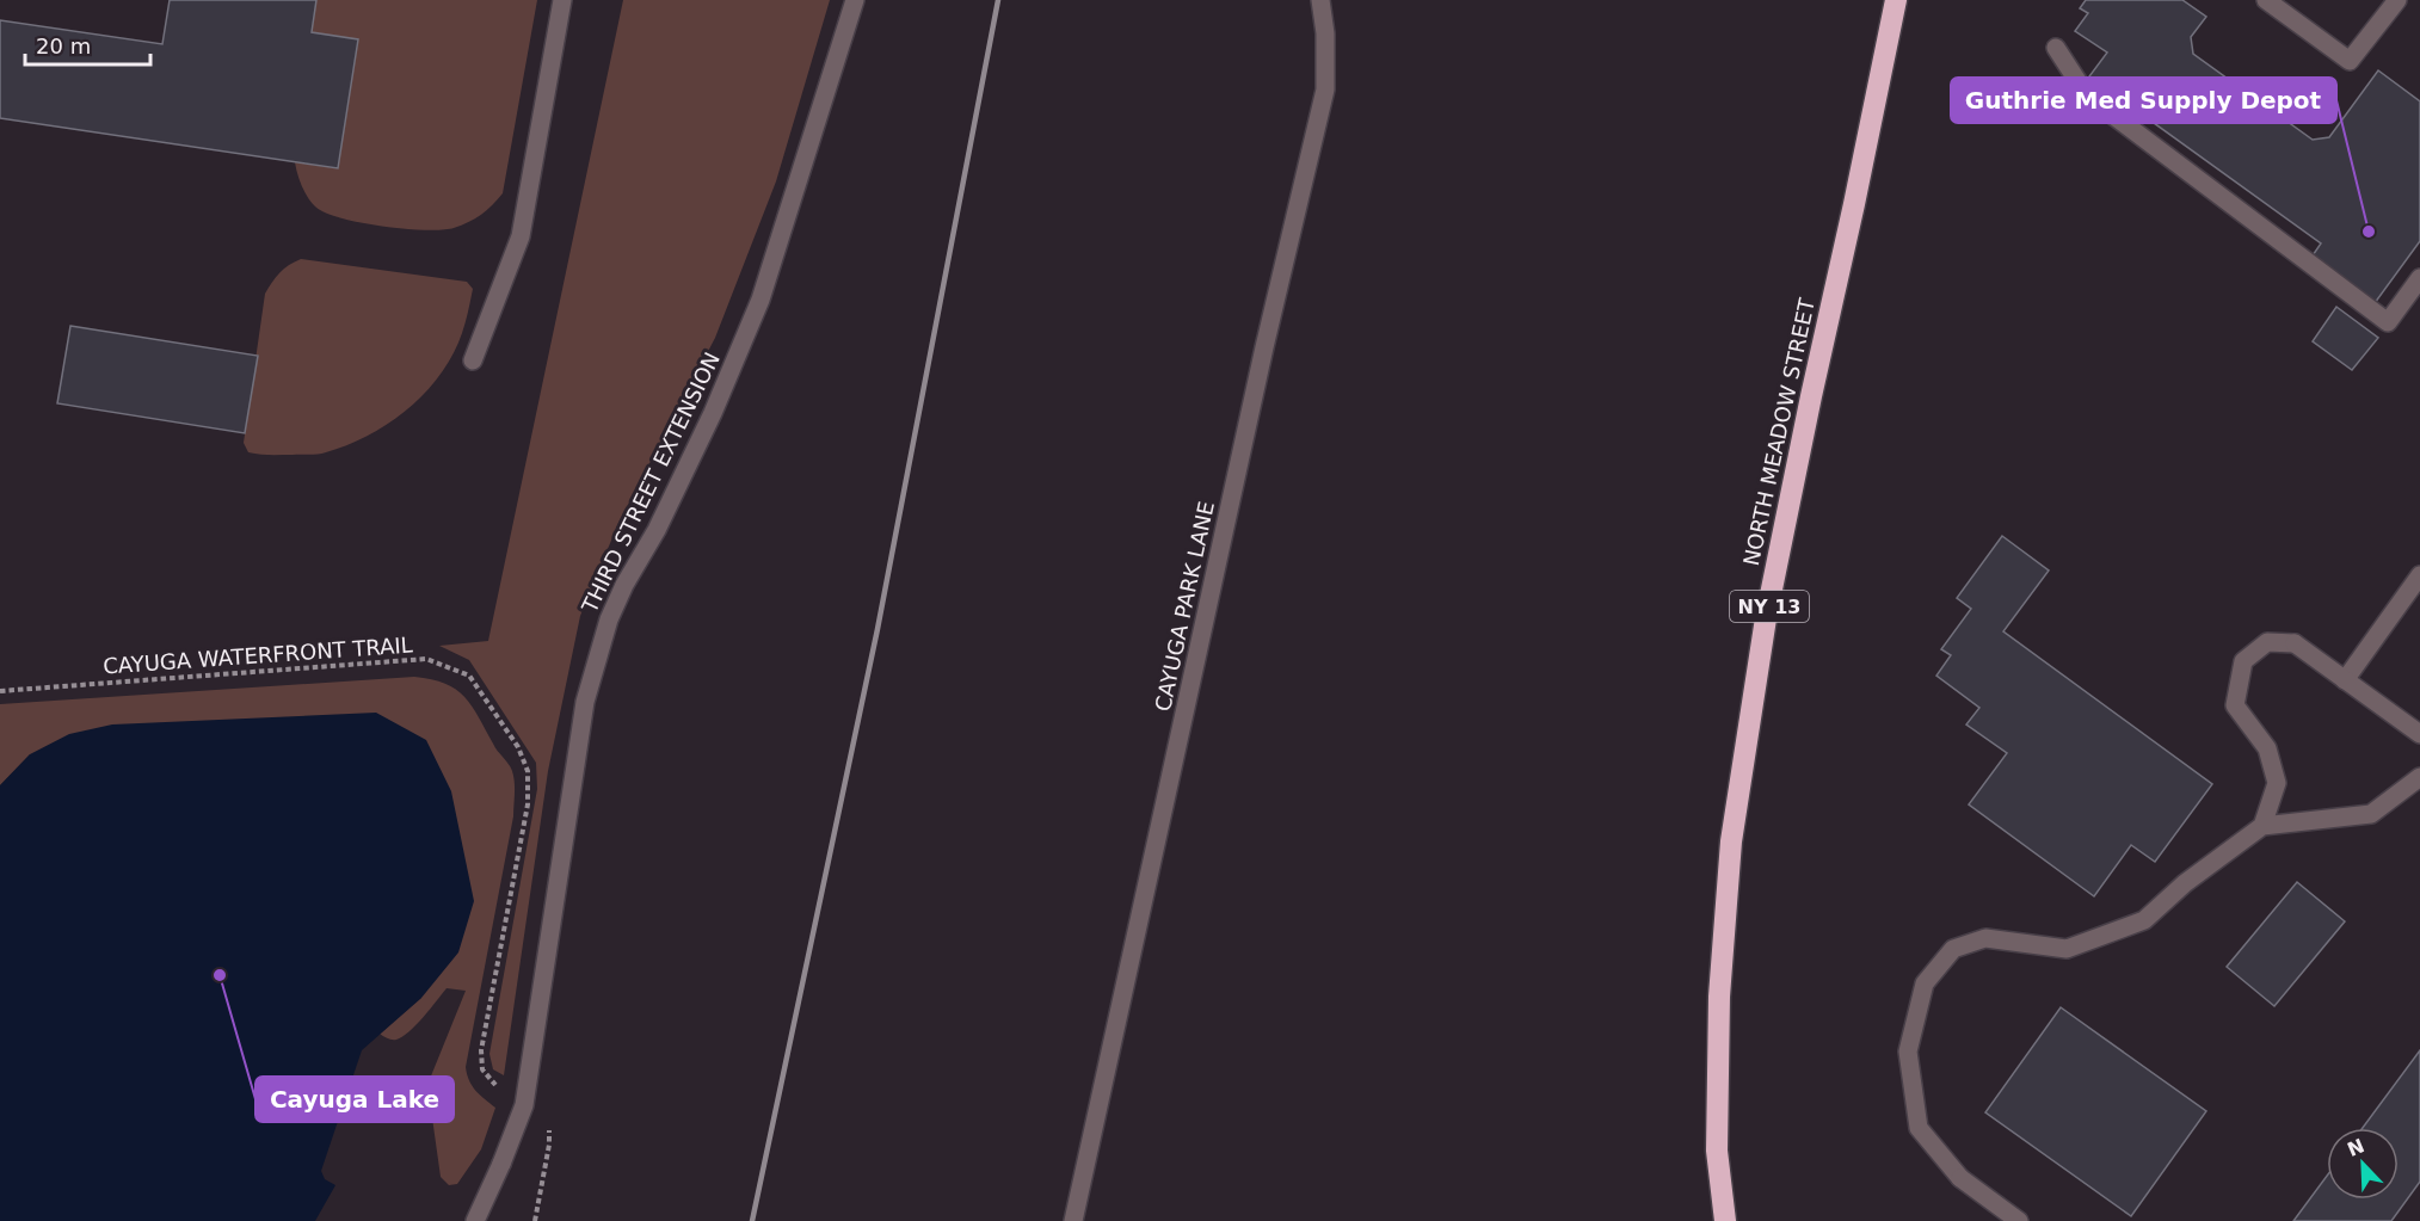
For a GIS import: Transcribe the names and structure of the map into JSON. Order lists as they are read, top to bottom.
{
  "streets": {
    "highway": ["NORTH MEADOW STREET", "NY 13"],
    "street": ["THIRD STREET EXTENSION", "CAYUGA PARK LANE"],
    "path": ["CAYUGA WATERFRONT TRAIL"]
  },
  "places": ["Guthrie Med Supply Depot", "Cayuga Lake"],
  "scale_bar": "20 m",
  "north": "top left"
}
